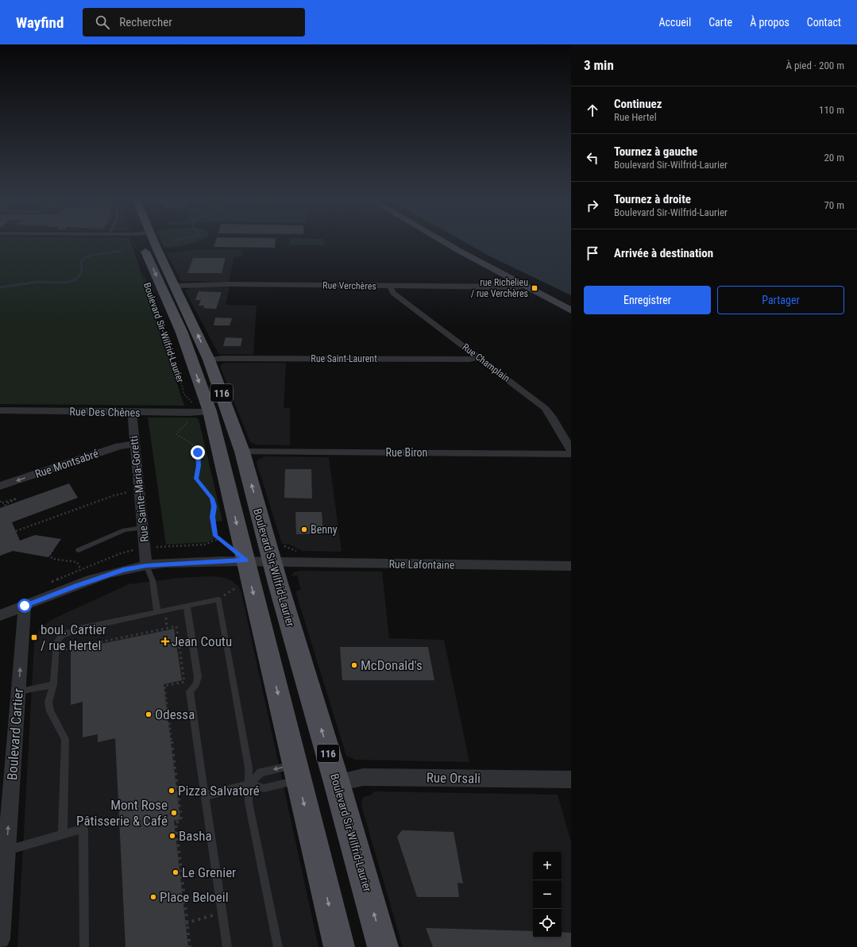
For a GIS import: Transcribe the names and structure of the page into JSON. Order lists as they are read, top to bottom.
{
  "streets": {
    "main road": ["Boulevard Sir-Wilfrid-Laurier", "116"],
    "street": [
      "Rue Verchères",
      "Rue Saint-Laurent",
      "Rue Champlain",
      "Rue Des Chênes",
      "Rue Biron",
      "Rue Montsabré",
      "Rue Sainte-Maria-Goretti",
      "Rue Lafontaine",
      "Boulevard Cartier",
      "Rue Orsali"
    ]
  },
  "crossings": [
    ["Rue Verchères", "Boulevard Sir-Wilfrid-Laurier"],
    ["Rue Verchères", "Rue Champlain"],
    ["Boulevard Sir-Wilfrid-Laurier", "Rue Saint-Laurent"],
    ["Boulevard Sir-Wilfrid-Laurier", "Rue Des Chênes"],
    ["Boulevard Sir-Wilfrid-Laurier", "Rue Biron"],
    ["Boulevard Sir-Wilfrid-Laurier", "Rue Lafontaine"],
    ["Boulevard Sir-Wilfrid-Laurier", "Rue Orsali"],
    ["Rue Saint-Laurent", "Rue Champlain"],
    ["Rue Des Chênes", "Rue Sainte-Maria-Goretti"],
    ["Rue Montsabré", "Rue Sainte-Maria-Goretti"],
    ["Rue Sainte-Maria-Goretti", "Rue Lafontaine"],
    ["Rue Lafontaine", "Boulevard Cartier"]
  ],
  "one_way": ["Rue Montsabré", "Boulevard Cartier"],
  "places": {
    "transit": ["rue Richelieu / rue Verchères", "boul. Cartier / rue Hertel"],
    "other": [
      "Benny",
      "McDonald's",
      "Odessa",
      "Pizza Salvatoré",
      "Mont Rose Pâtisserie & Café",
      "Basha",
      "Le Grenier",
      "Place Beloeil"
    ],
    "health": ["Jean Coutu"]
  },
  "page": {
    "header": "Wayfind",
    "search": "Rechercher",
    "nav": [
      "Accueil",
      "Carte",
      "À propos",
      "Contact"
    ],
    "heading": ["3 min", "À pied · 200 m"],
    "list": [
      ["Continuez", "Rue Hertel", "110 m"],
      ["Tournez à gauche", "Boulevard Sir-Wilfrid-Laurier", "20 m"],
      ["Tournez à droite", "Boulevard Sir-Wilfrid-Laurier", "70 m"],
      "Arrivée à destination"
    ],
    "buttons": ["Enregistrer", "Partager"],
    "map_buttons": ["+", "−"]
  }
}
